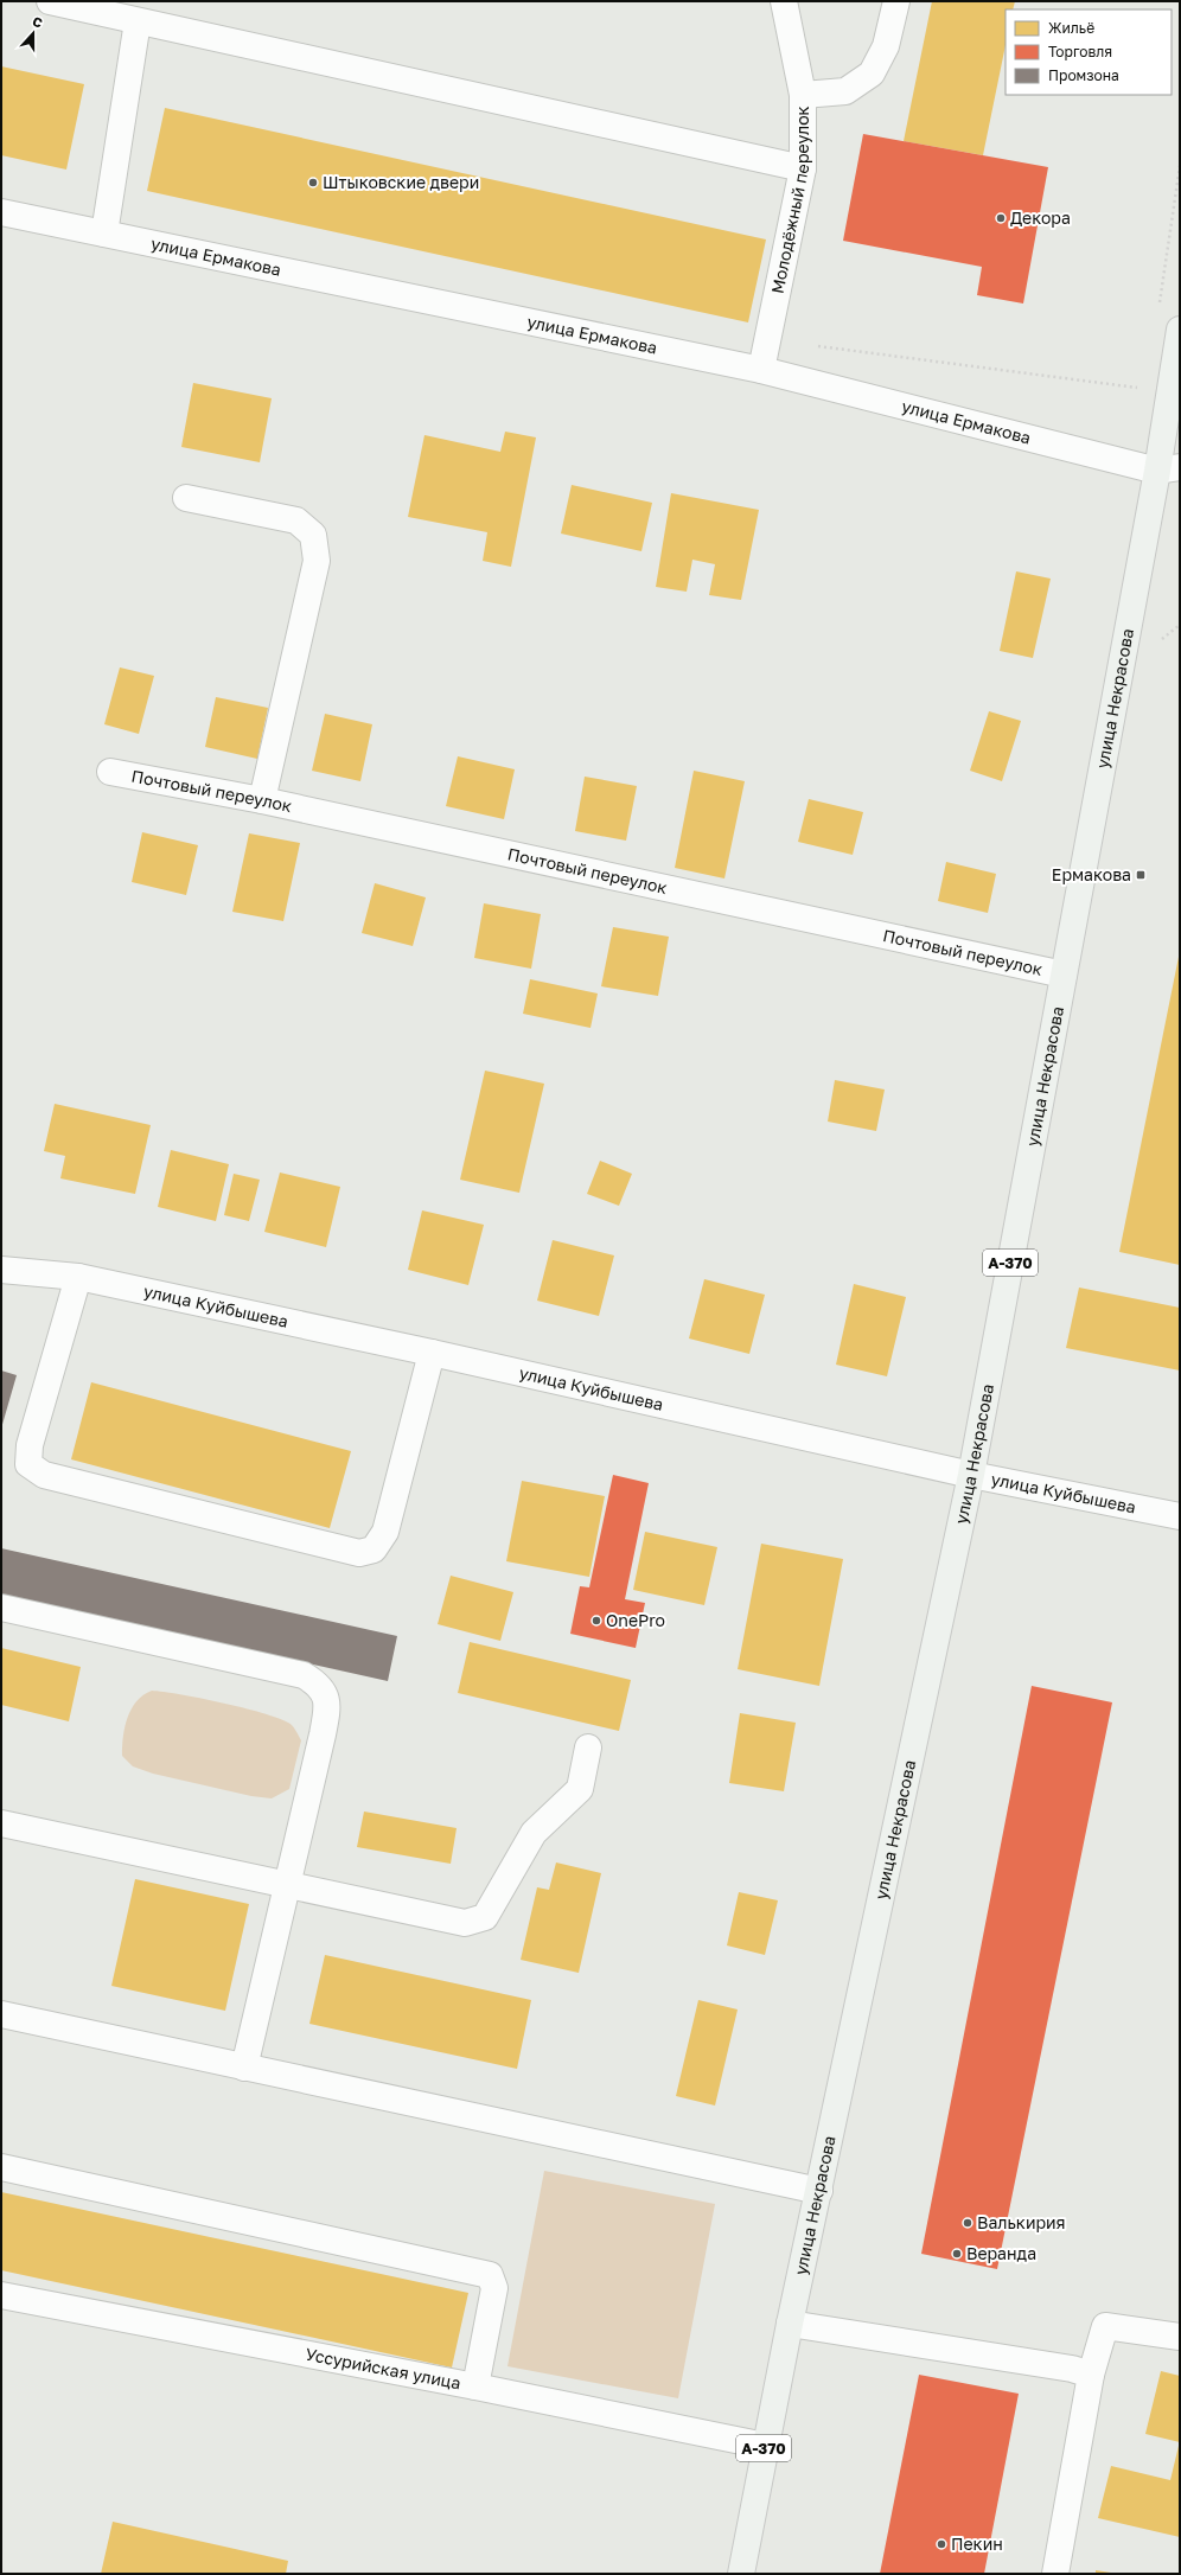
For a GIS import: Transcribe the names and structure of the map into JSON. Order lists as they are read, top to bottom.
{
  "streets": {
    "main road": ["улица Некрасова", "А-370"],
    "street": [
      "Молодёжный переулок",
      "улица Ермакова",
      "Почтовый переулок",
      "улица Куйбышева",
      "Уссурийская улица"
    ]
  },
  "crossings": [
    ["Молодёжный переулок", "улица Ермакова"],
    ["улица Ермакова", "улица Некрасова"],
    ["улица Некрасова", "Почтовый переулок"],
    ["улица Некрасова", "улица Куйбышева"],
    ["улица Некрасова", "Уссурийская улица"]
  ],
  "places": {
    "other": [
      "Штыковские двери",
      "Декора",
      "OnePro",
      "Валькирия",
      "Веранда",
      "Пекин"
    ],
    "transit": ["Ермакова"]
  },
  "legend": ["Жильё", "Торговля", "Промзона"],
  "north": "top"
}
